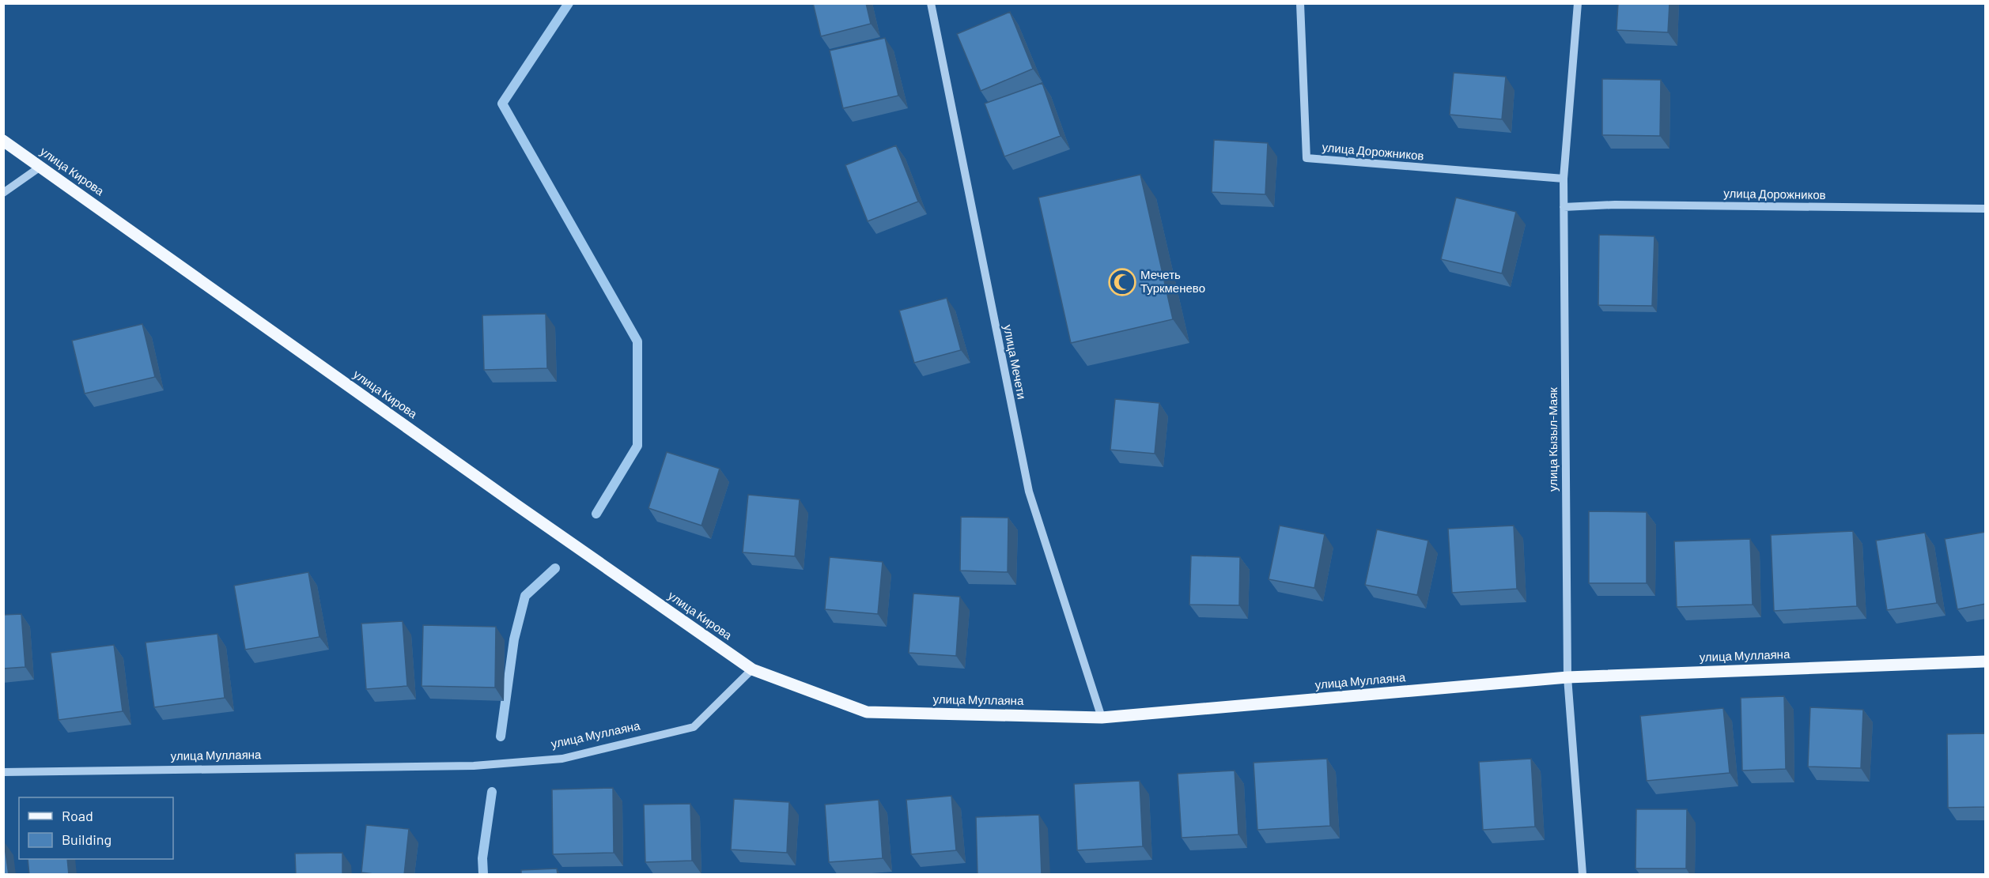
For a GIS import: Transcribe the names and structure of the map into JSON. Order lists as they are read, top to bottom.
{
  "streets": {
    "main road": ["улица Кирова", "улица Муллаяна"],
    "street": ["улица Дорожников", "улица Мечети", "улица Кызыл-Маяк"]
  },
  "crossings": [
    ["улица Дорожников", "улица Кызыл-Маяк"],
    ["улица Кирова", "улица Муллаяна"],
    ["улица Мечети", "улица Муллаяна"],
    ["улица Кызыл-Маяк", "улица Муллаяна"]
  ],
  "places": {
    "mosque": ["Мечеть Туркменево"]
  },
  "legend": ["Road", "Building"]
}
